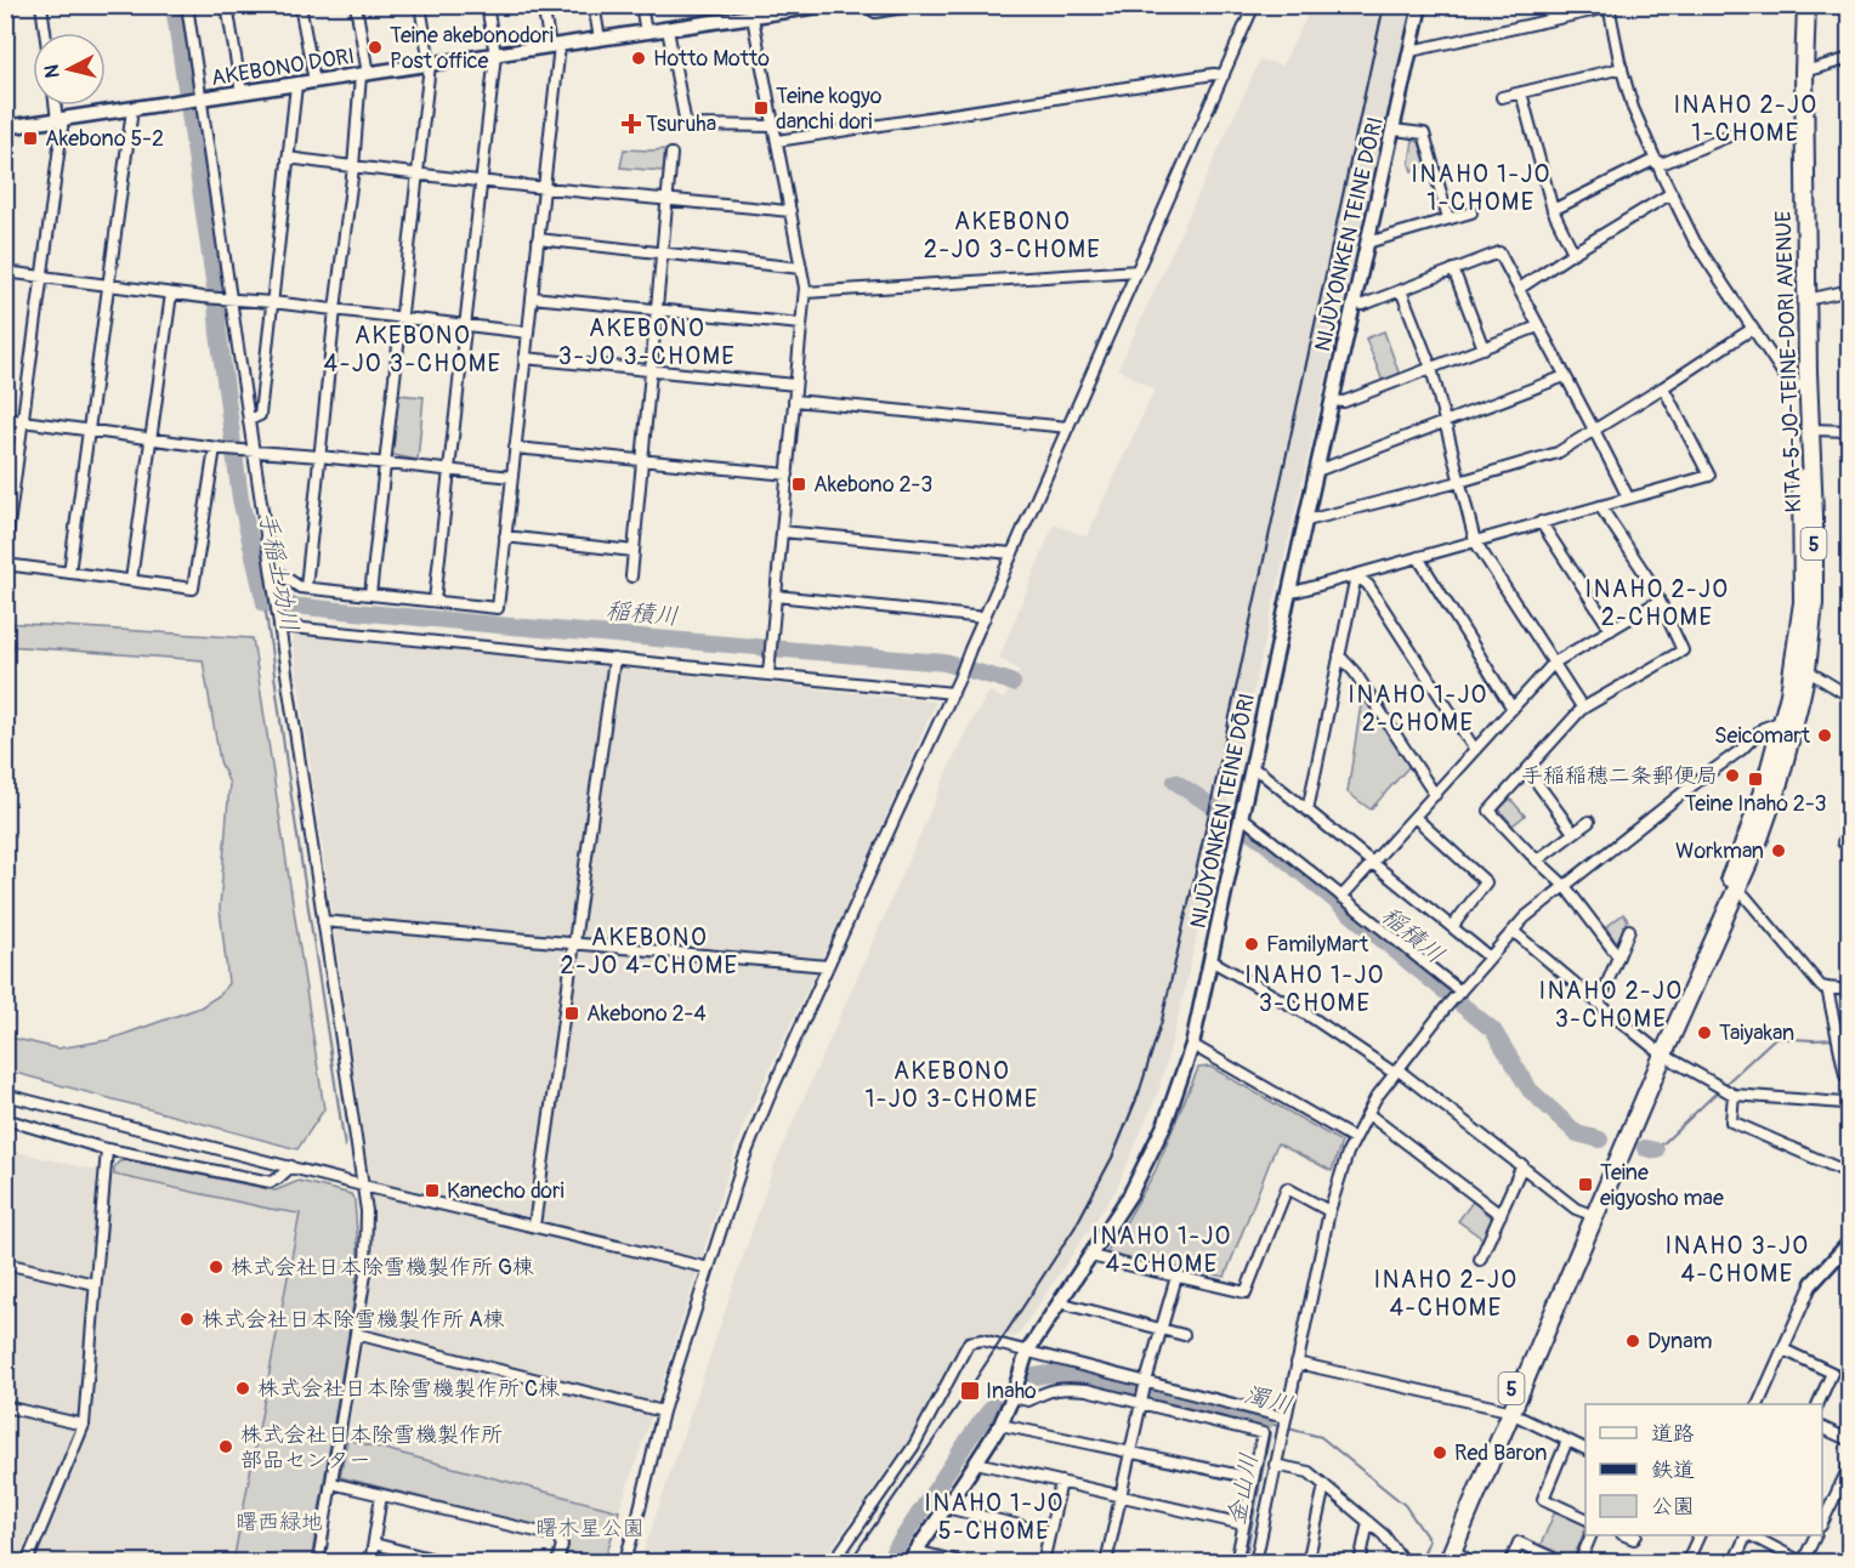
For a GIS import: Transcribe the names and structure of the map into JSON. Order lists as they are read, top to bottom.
{
  "streets": {
    "highway": ["KITA-5-JO-TEINE-DORI AVENUE", "5"],
    "street": ["AKEBONO DORI", "NIJŪYONKEN TEINE DŌRI"]
  },
  "districts": [
    "INAHO 2-JO 1-CHOME",
    "INAHO 1-JO 1-CHOME",
    "AKEBONO 2-JO 3-CHOME",
    "AKEBONO 3-JO 3-CHOME",
    "AKEBONO 4-JO 3-CHOME",
    "INAHO 2-JO 2-CHOME",
    "INAHO 1-JO 2-CHOME",
    "AKEBONO 2-JO 4-CHOME",
    "INAHO 1-JO 3-CHOME",
    "INAHO 2-JO 3-CHOME",
    "AKEBONO 1-JO 3-CHOME",
    "INAHO 1-JO 4-CHOME",
    "INAHO 3-JO 4-CHOME",
    "INAHO 2-JO 4-CHOME",
    "INAHO 1-JO 5-CHOME"
  ],
  "water": [
    "手稲土功川",
    "稲積川",
    "濁川",
    "金山川"
  ],
  "parks": ["曙西緑地", "曙木星公園"],
  "places": {
    "other": [
      "Teine akebonodori Post office",
      "Hotto Motto",
      "Seicomart",
      "手稲稲穂二条郵便局",
      "Workman",
      "FamilyMart",
      "Taiyakan",
      "株式会社日本除雪機製作所 G棟",
      "株式会社日本除雪機製作所 A棟",
      "Dynam",
      "株式会社日本除雪機製作所 C棟",
      "株式会社日本除雪機製作所 部品センター",
      "Red Baron"
    ],
    "transit": [
      "Teine kogyo danchi dori",
      "Akebono 5-2",
      "Akebono 2-3",
      "Teine Inaho 2-3",
      "Akebono 2-4",
      "Teine eigyosho mae",
      "Kanecho dori",
      "Inaho"
    ],
    "health": ["Tsuruha"]
  },
  "legend": ["道路", "鉄道", "公園"],
  "north": "left"
}
